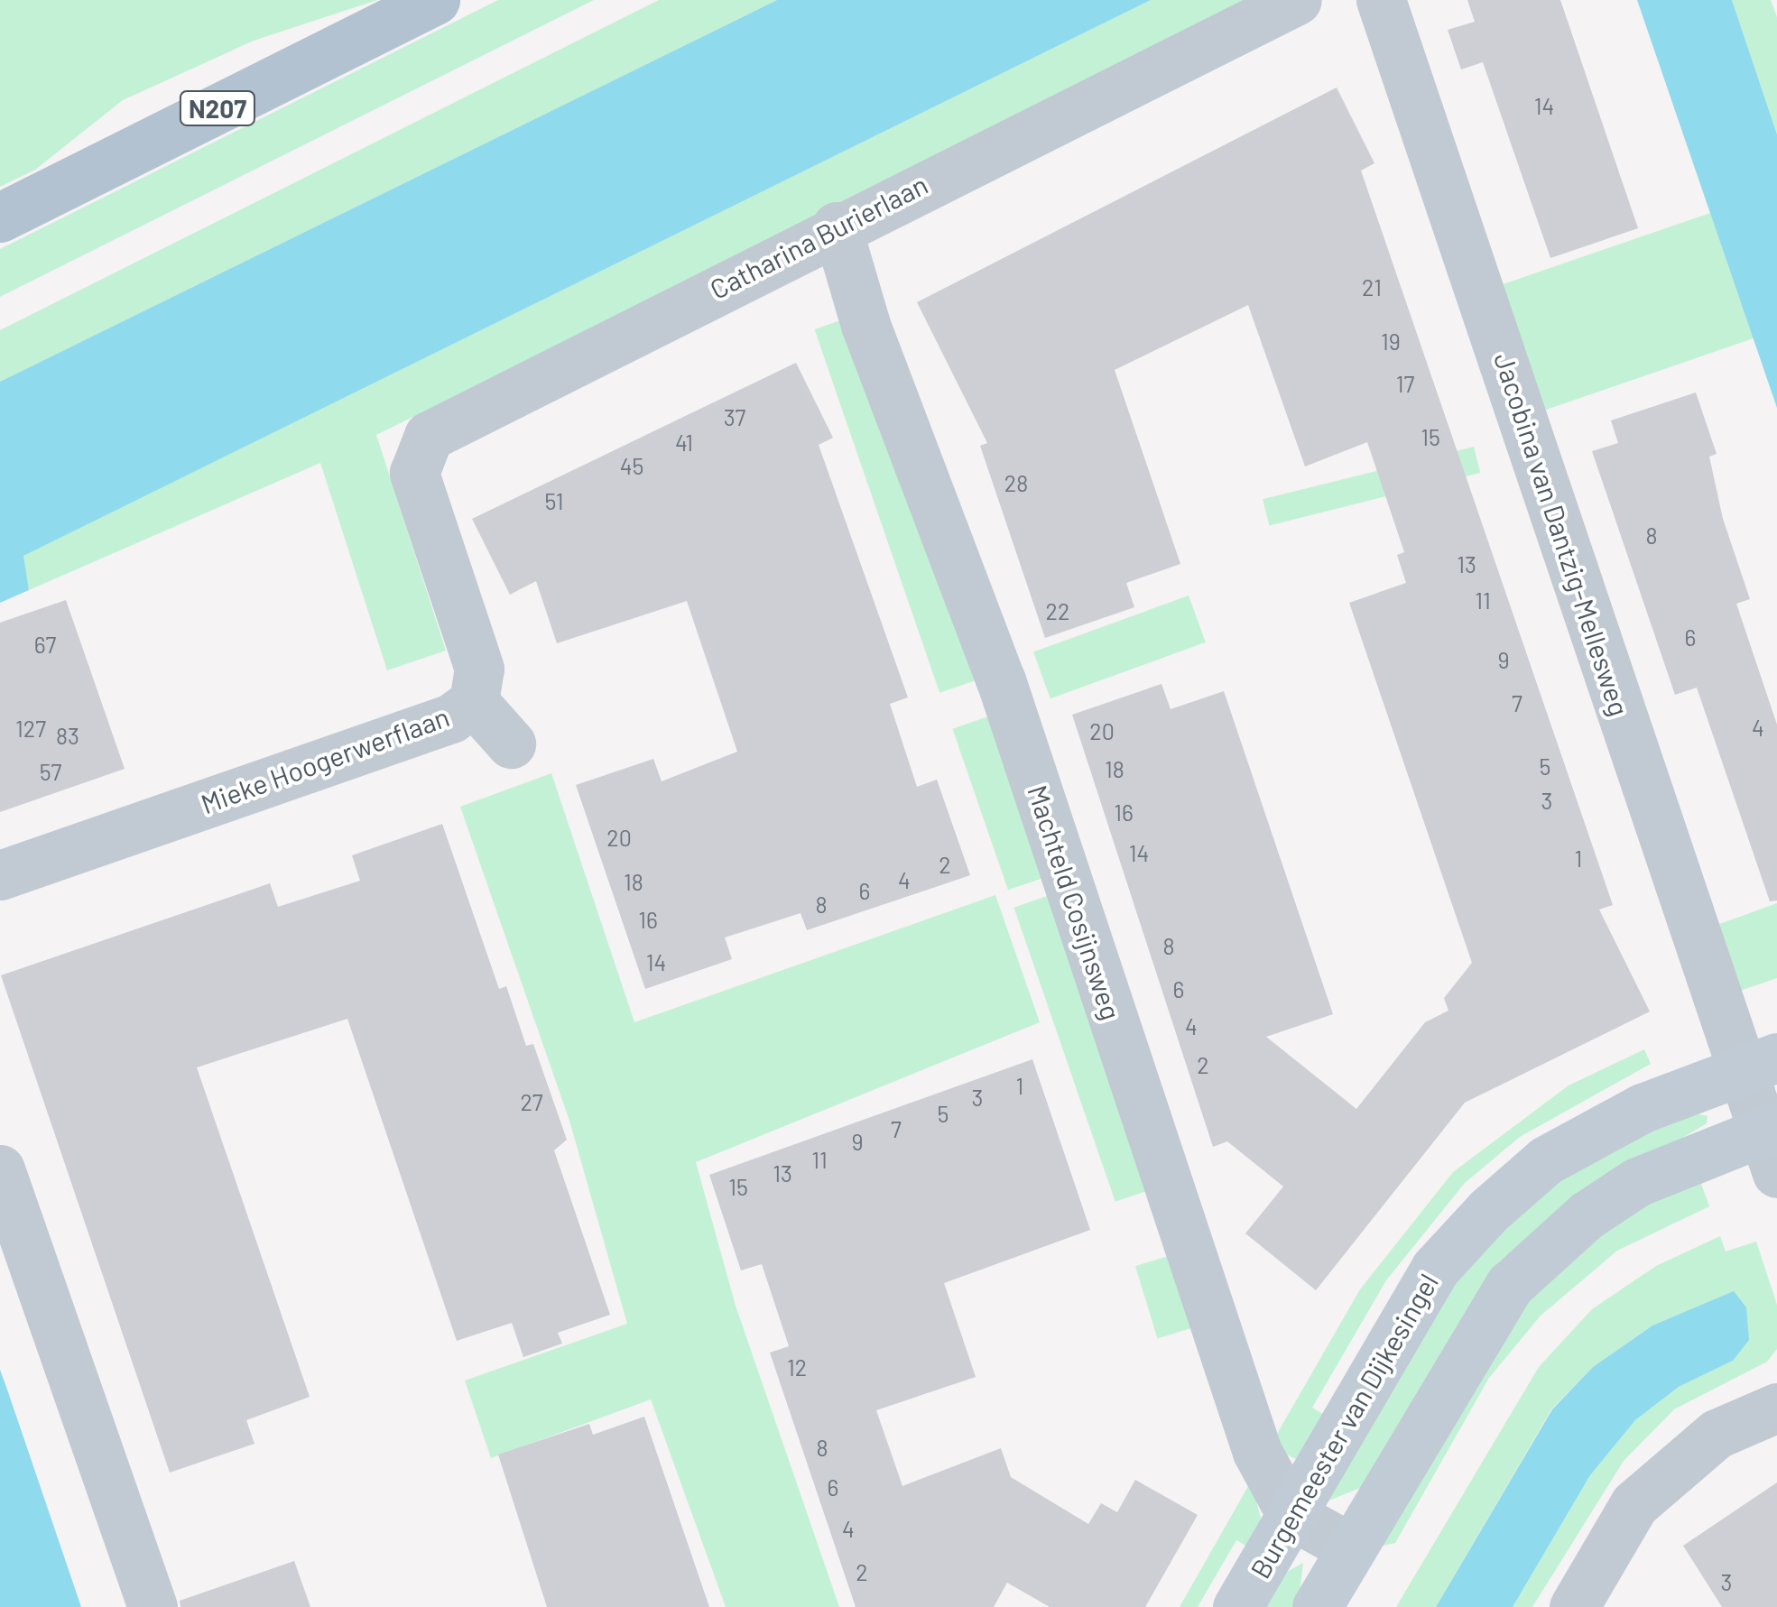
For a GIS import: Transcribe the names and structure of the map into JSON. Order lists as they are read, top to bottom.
{
  "streets": {
    "main road": ["N207"],
    "street": [
      "Catharina Burierlaan",
      "Jacobina van Dantzig-Mellesweg",
      "Mieke Hoogerwerflaan",
      "Machteld Cosijnsweg",
      "Burgemeester van Dijkesingel"
    ]
  },
  "crossings": [
    ["Catharina Burierlaan", "Mieke Hoogerwerflaan"],
    ["Catharina Burierlaan", "Machteld Cosijnsweg"],
    ["Jacobina van Dantzig-Mellesweg", "Burgemeester van Dijkesingel"],
    ["Machteld Cosijnsweg", "Burgemeester van Dijkesingel"]
  ],
  "house_numbers": [
    "14",
    "21",
    "19",
    "17",
    "37",
    "15",
    "41",
    "45",
    "28",
    "51",
    "8",
    "13",
    "11",
    "22",
    "6",
    "67",
    "9",
    "7",
    "4",
    "127",
    "20",
    "83",
    "5",
    "18",
    "57",
    "3",
    "16",
    "20",
    "14",
    "1",
    "2",
    "4",
    "18",
    "6",
    "8",
    "16",
    "8",
    "14",
    "6",
    "4",
    "2",
    "1",
    "3",
    "27",
    "5",
    "7",
    "9",
    "11",
    "13",
    "15",
    "12",
    "8",
    "6",
    "4",
    "2",
    "3"
  ]
}
